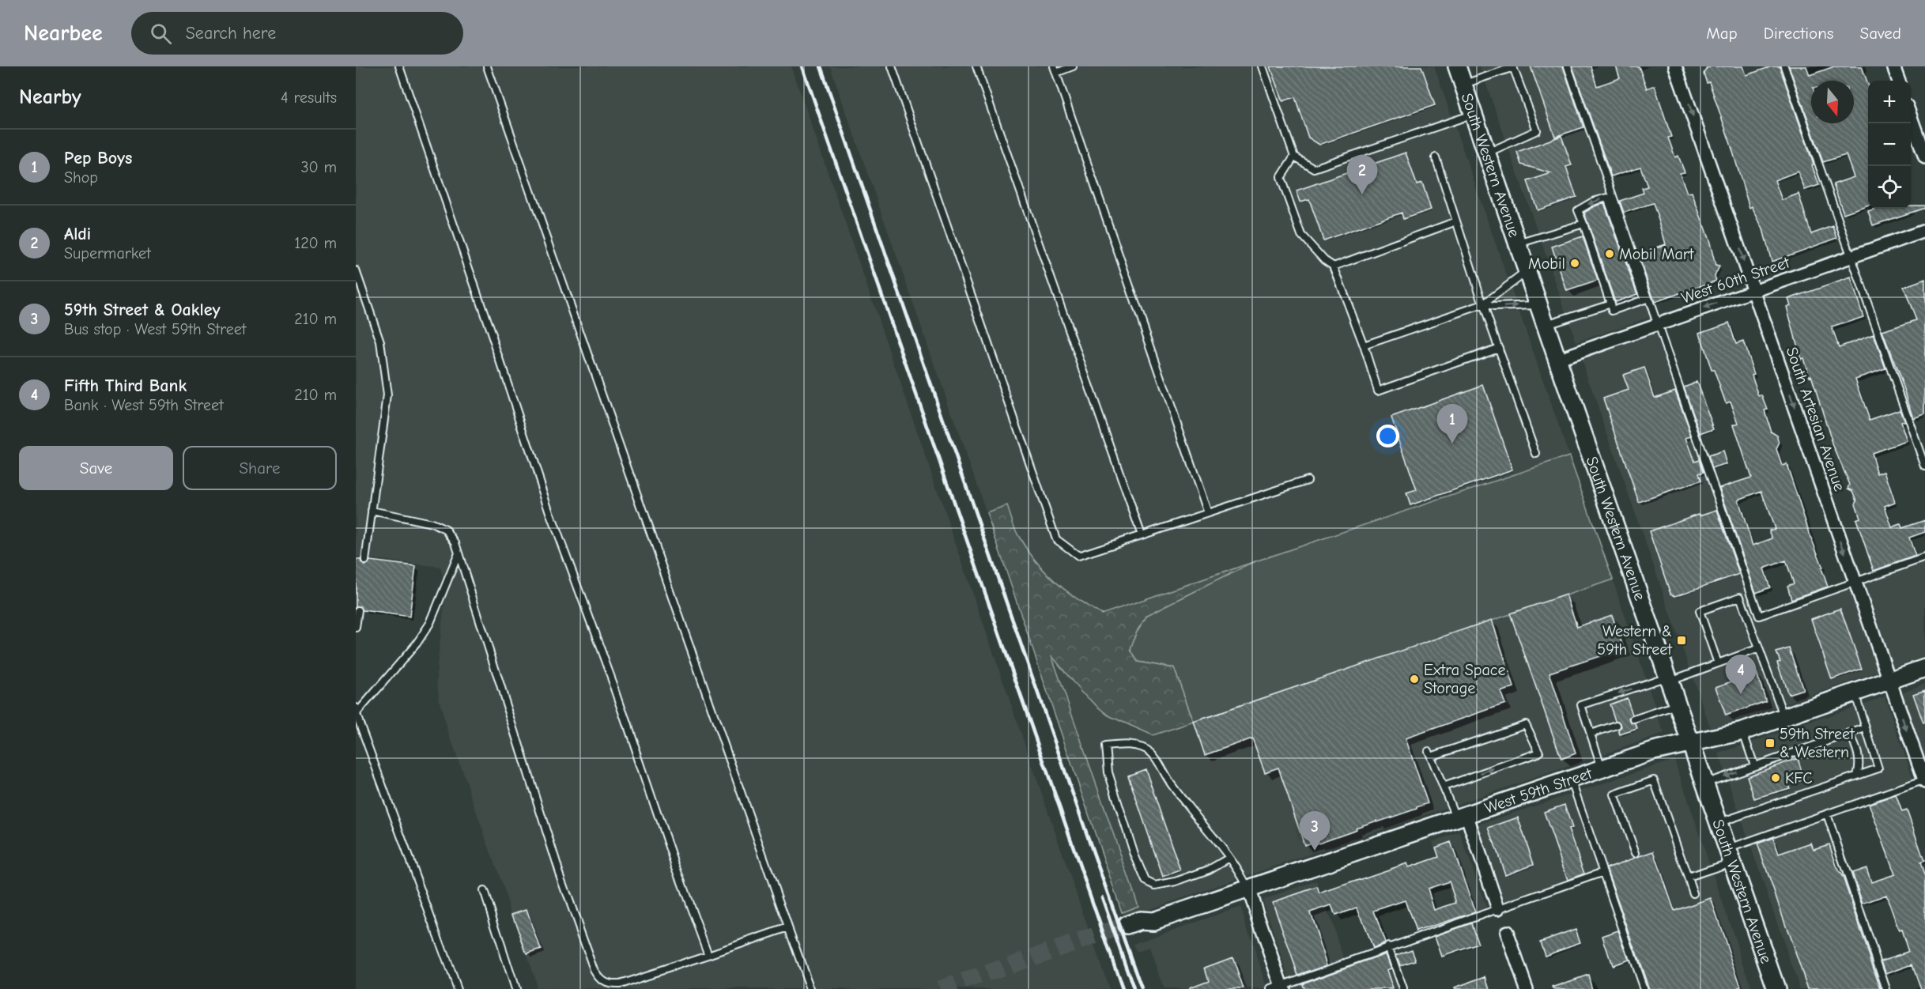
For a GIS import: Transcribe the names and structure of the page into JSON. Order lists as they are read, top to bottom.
{
  "streets": {
    "main road": ["South Western Avenue", "West 59th Street"],
    "street": ["West 60th Street", "South Artesian Avenue"]
  },
  "crossings": [
    ["South Western Avenue", "West 60th Street"],
    ["South Western Avenue", "West 59th Street"],
    ["West 60th Street", "South Artesian Avenue"],
    ["South Artesian Avenue", "West 59th Street"]
  ],
  "one_way": ["South Artesian Avenue"],
  "places": {
    "other": [
      "Mobil Mart",
      "Mobil",
      "Extra Space Storage",
      "KFC"
    ],
    "transit": ["Western & 59th Street", "59th Street & Western"]
  },
  "north": "bottom",
  "page": {
    "header": "Nearbee",
    "search": "Search here",
    "nav": ["Map", "Directions", "Saved"],
    "heading": ["Nearby", "4 results"],
    "map_buttons": ["+", "−"],
    "list": [
      {
        "mark": "1",
        "name": "Pep Boys",
        "note": "Shop",
        "value": "30 m"
      },
      {
        "mark": "2",
        "name": "Aldi",
        "note": "Supermarket",
        "value": "120 m"
      },
      {
        "mark": "3",
        "name": "59th Street & Oakley",
        "note": "Bus stop · West 59th Street",
        "value": "210 m"
      },
      {
        "mark": "4",
        "name": "Fifth Third Bank",
        "note": "Bank · West 59th Street",
        "value": "210 m"
      }
    ],
    "pins": [
      "2",
      "1",
      "4",
      "3"
    ],
    "buttons": ["Save", "Share"]
  }
}
